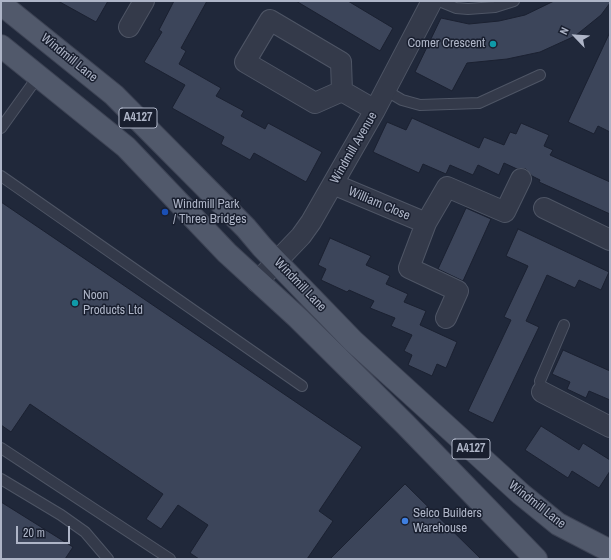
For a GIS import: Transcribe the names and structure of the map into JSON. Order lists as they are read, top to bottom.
{
  "streets": {
    "main road": ["Windmill Lane", "A4127"],
    "street": ["Windmill Avenue", "William Close"]
  },
  "crossings": [
    ["Windmill Lane", "Windmill Avenue"],
    ["Windmill Avenue", "William Close"]
  ],
  "places": [
    "Comer Crescent",
    "Windmill Park / Three Bridges",
    "Noon Products Ltd",
    "Selco Builders Warehouse"
  ],
  "scale_bar": "20 m",
  "north": "top left"
}
